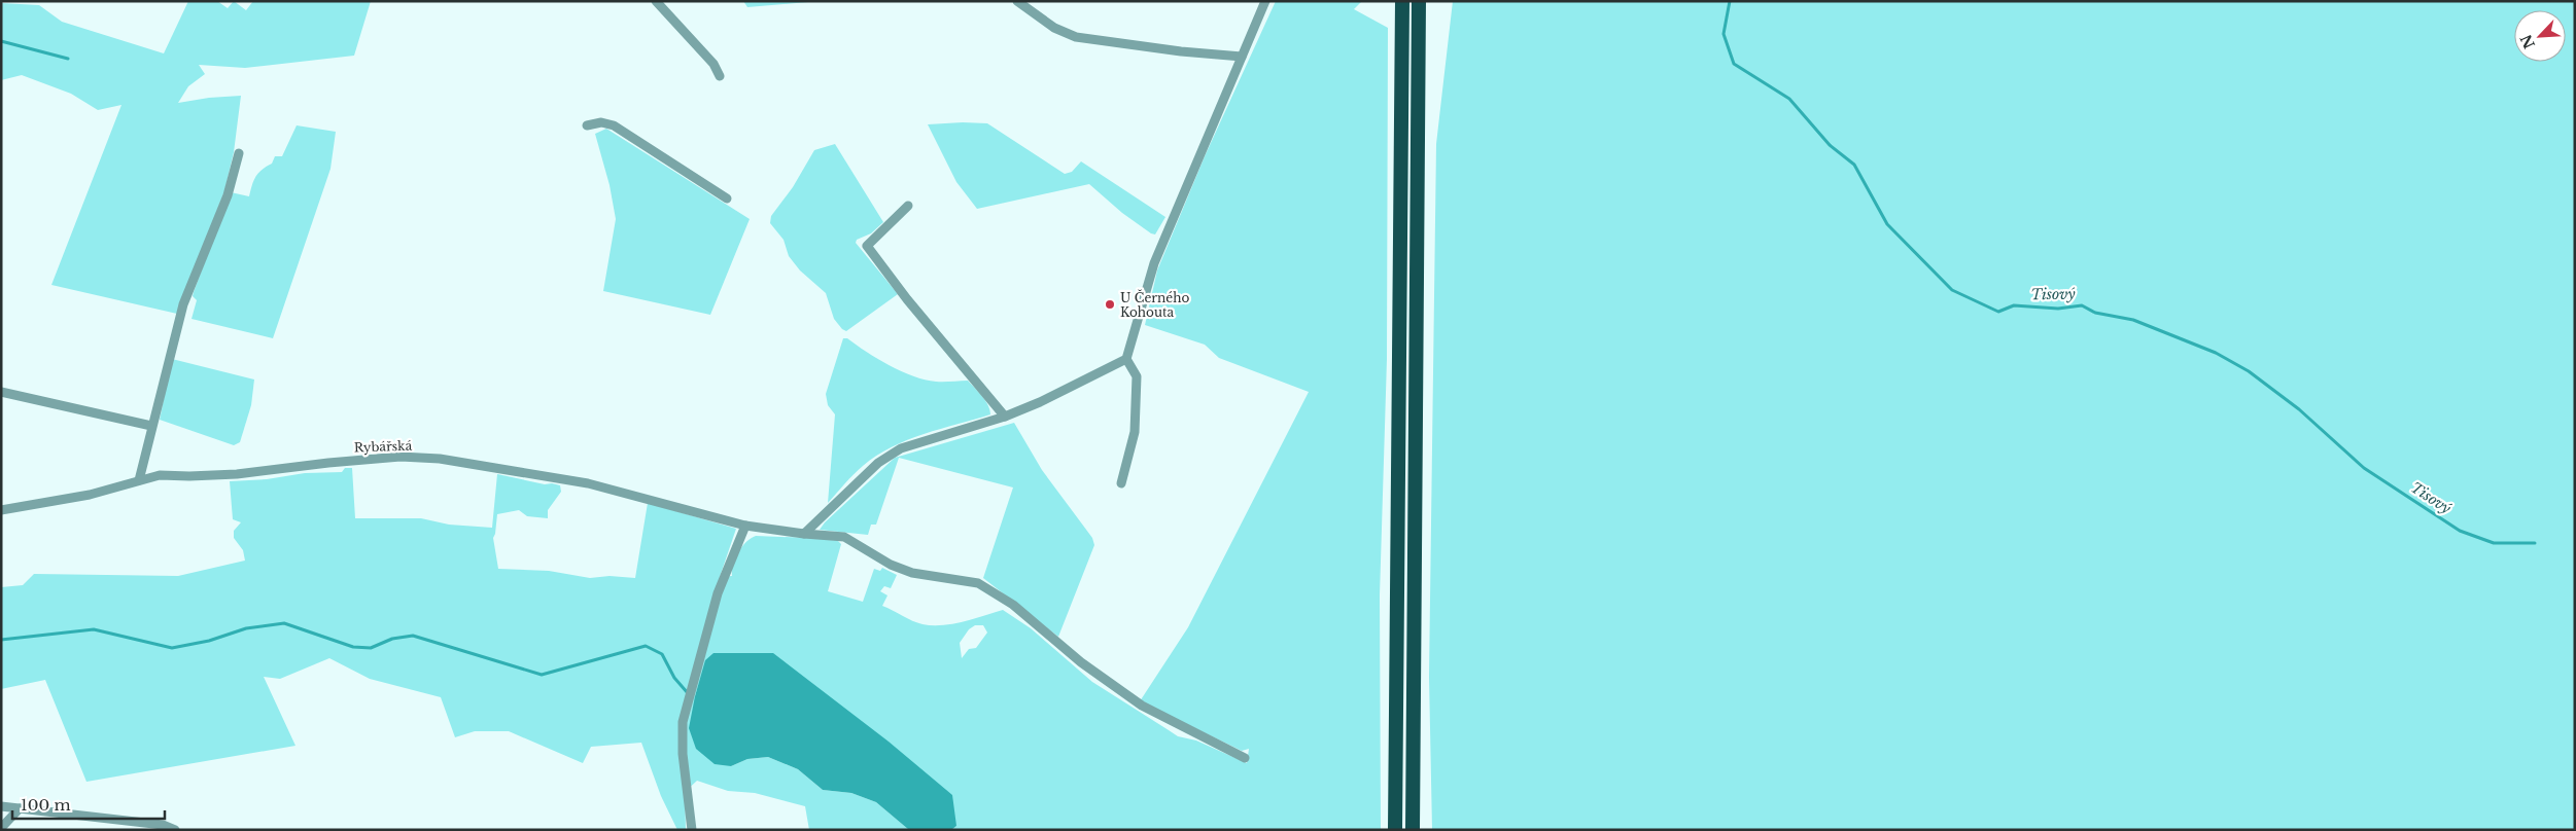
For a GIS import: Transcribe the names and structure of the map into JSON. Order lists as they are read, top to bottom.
{
  "streets": {
    "street": ["Rybářská"]
  },
  "water": ["Tisový"],
  "places": ["U Černého Kohouta"],
  "scale_bar": "100 m",
  "north": "bottom left"
}
